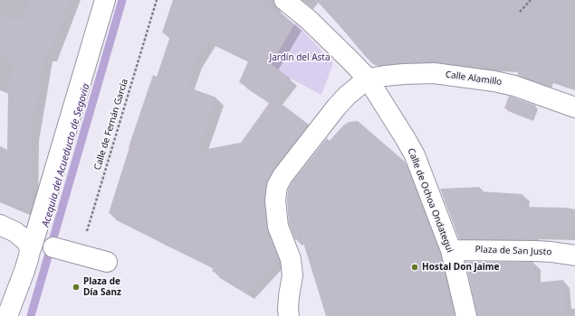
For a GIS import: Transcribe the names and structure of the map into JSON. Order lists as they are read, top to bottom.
{
  "streets": {
    "street": ["Calle Alamillo", "Calle de Ochoa Ondategui", "Plaza de San Justo"],
    "path": ["Calle de Fernán García"]
  },
  "crossings": [
    ["Calle Alamillo", "Calle de Ochoa Ondategui"],
    ["Calle de Ochoa Ondategui", "Plaza de San Justo"]
  ],
  "water": ["Acequia del Acueducto de Segovia"],
  "parks": ["Jardín del Asta"],
  "places": ["Hostal Don Jaime", "Plaza de Día Sanz"]
}
